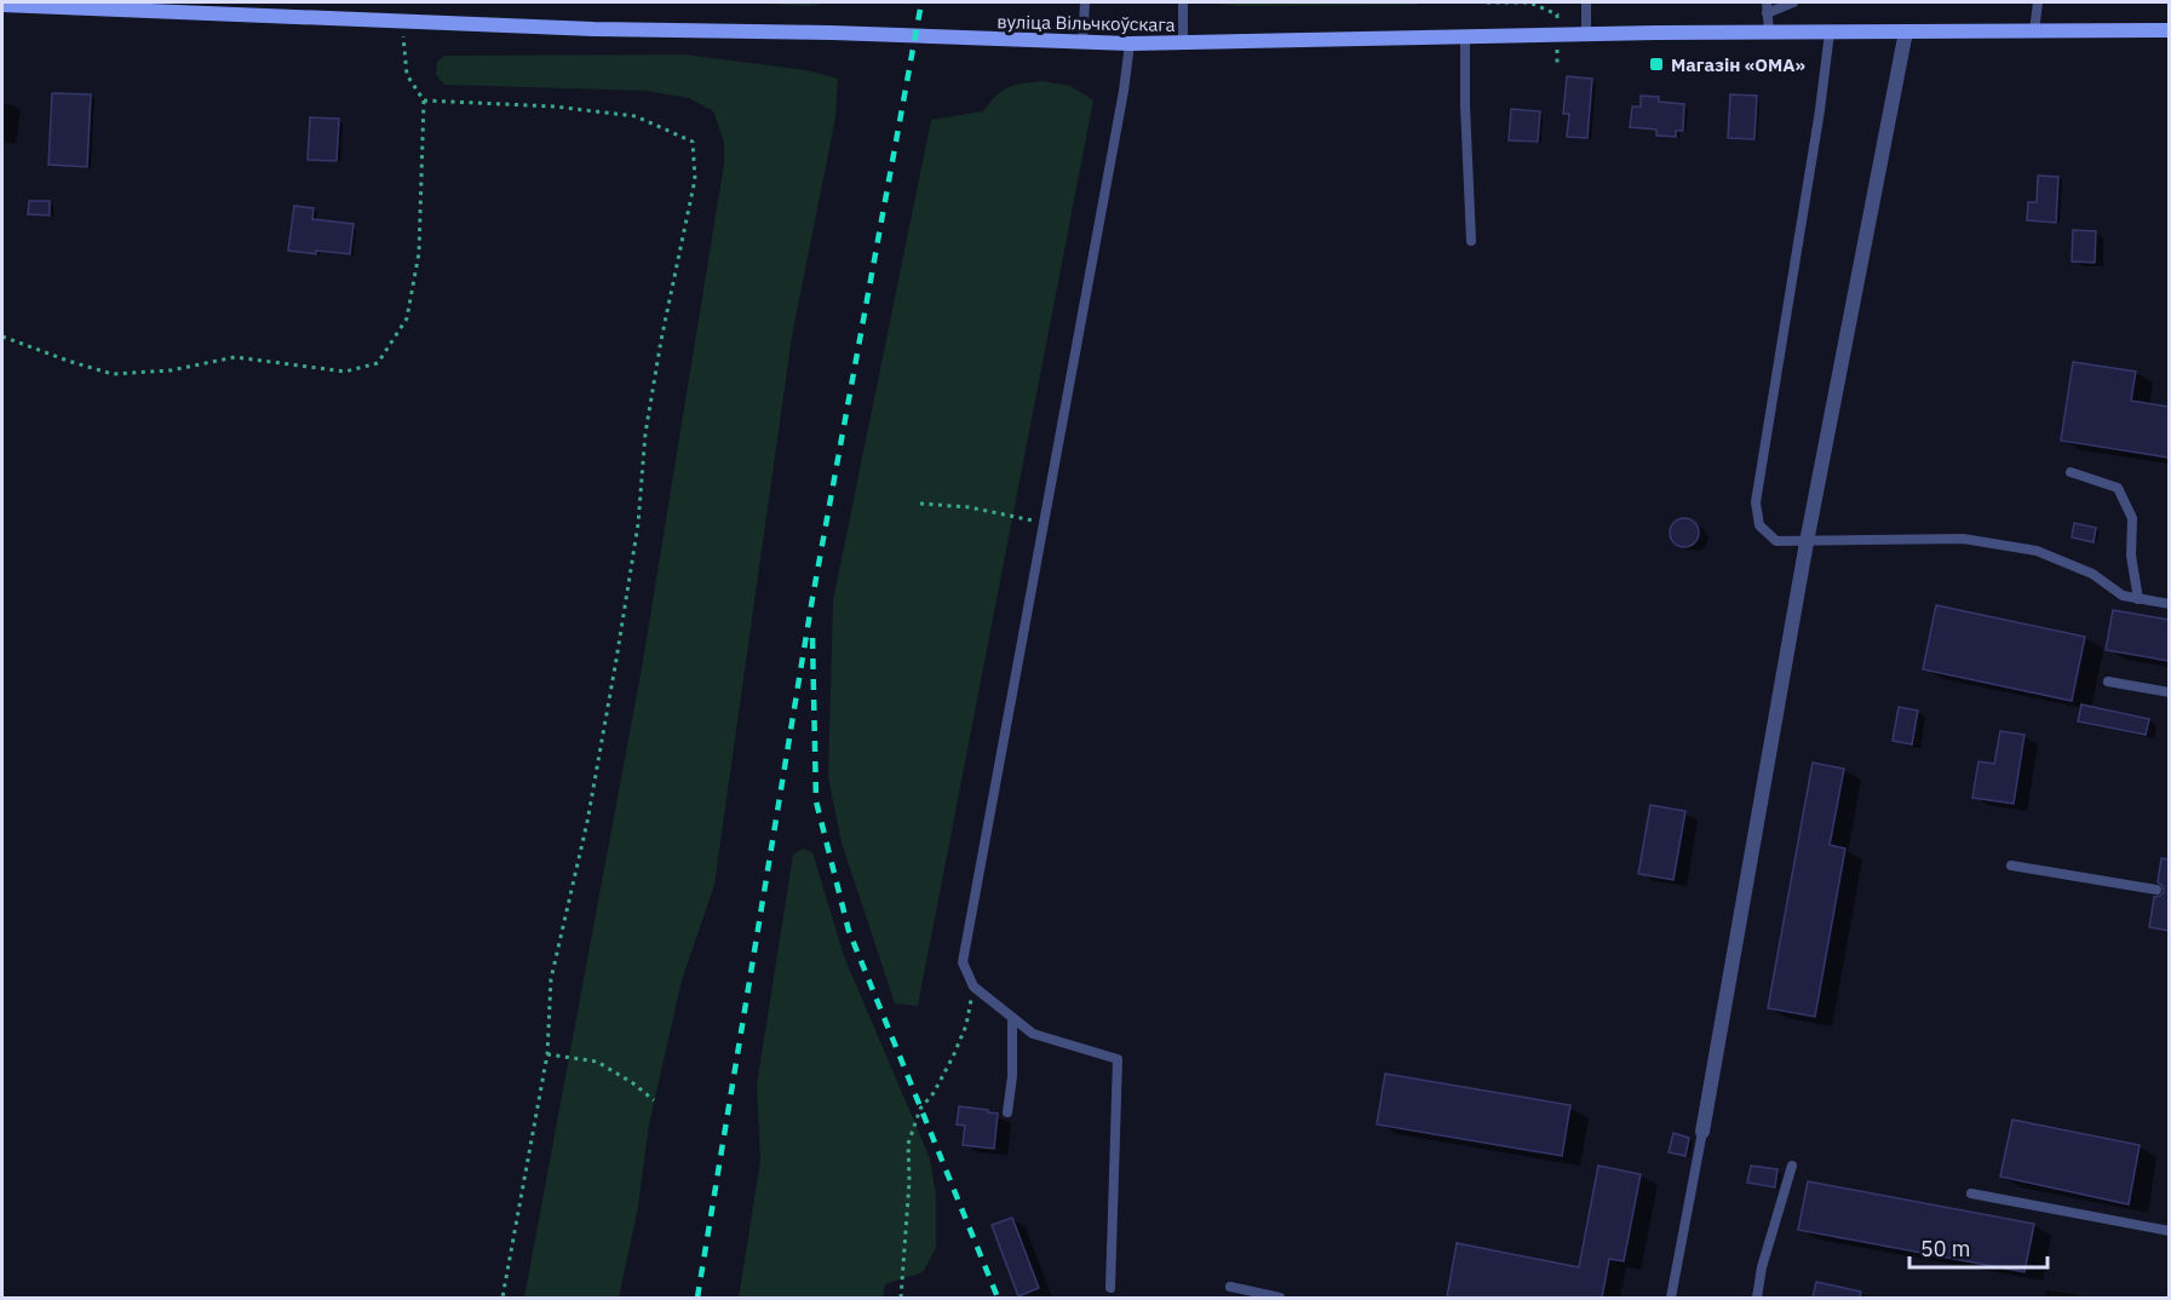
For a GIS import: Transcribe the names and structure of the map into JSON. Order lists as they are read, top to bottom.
{
  "streets": {
    "main road": ["вуліца Вільчкоўскага"]
  },
  "places": {
    "transit": ["Магазін «ОМА»"]
  },
  "scale_bar": "50 m"
}
